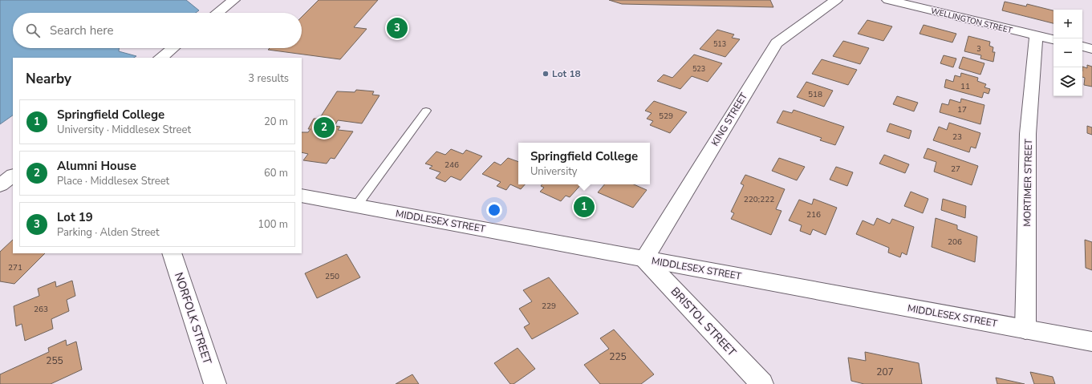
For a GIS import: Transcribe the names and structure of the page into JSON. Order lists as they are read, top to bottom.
{
  "streets": {
    "street": [
      "WELLINGTON STREET",
      "KING STREET",
      "MORTIMER STREET",
      "MIDDLESEX STREET",
      "NORFOLK STREET",
      "BRISTOL STREET"
    ]
  },
  "crossings": [
    ["WELLINGTON STREET", "MORTIMER STREET"],
    ["KING STREET", "MIDDLESEX STREET"],
    ["KING STREET", "BRISTOL STREET"],
    ["MORTIMER STREET", "MIDDLESEX STREET"],
    ["MIDDLESEX STREET", "BRISTOL STREET"]
  ],
  "places": ["Lot 18"],
  "house_numbers": [
    "513",
    "3",
    "523",
    "11",
    "518",
    "17",
    "529",
    "23",
    "246",
    "27",
    "220;222",
    "216",
    "206",
    "271",
    "250",
    "229",
    "263",
    "225",
    "255",
    "207"
  ],
  "page": {
    "map_buttons": ["+", "−"],
    "search": "Search here",
    "pins": ["3", "2", "1"],
    "heading": ["Nearby", "3 results"],
    "list": [
      {
        "mark": "1",
        "name": "Springfield College",
        "note": "University · Middlesex Street",
        "value": "20 m"
      },
      {
        "mark": "2",
        "name": "Alumni House",
        "note": "Place · Middlesex Street",
        "value": "60 m"
      },
      {
        "mark": "3",
        "name": "Lot 19",
        "note": "Parking · Alden Street",
        "value": "100 m"
      }
    ],
    "popup": ["Springfield College", "University"]
  }
}
